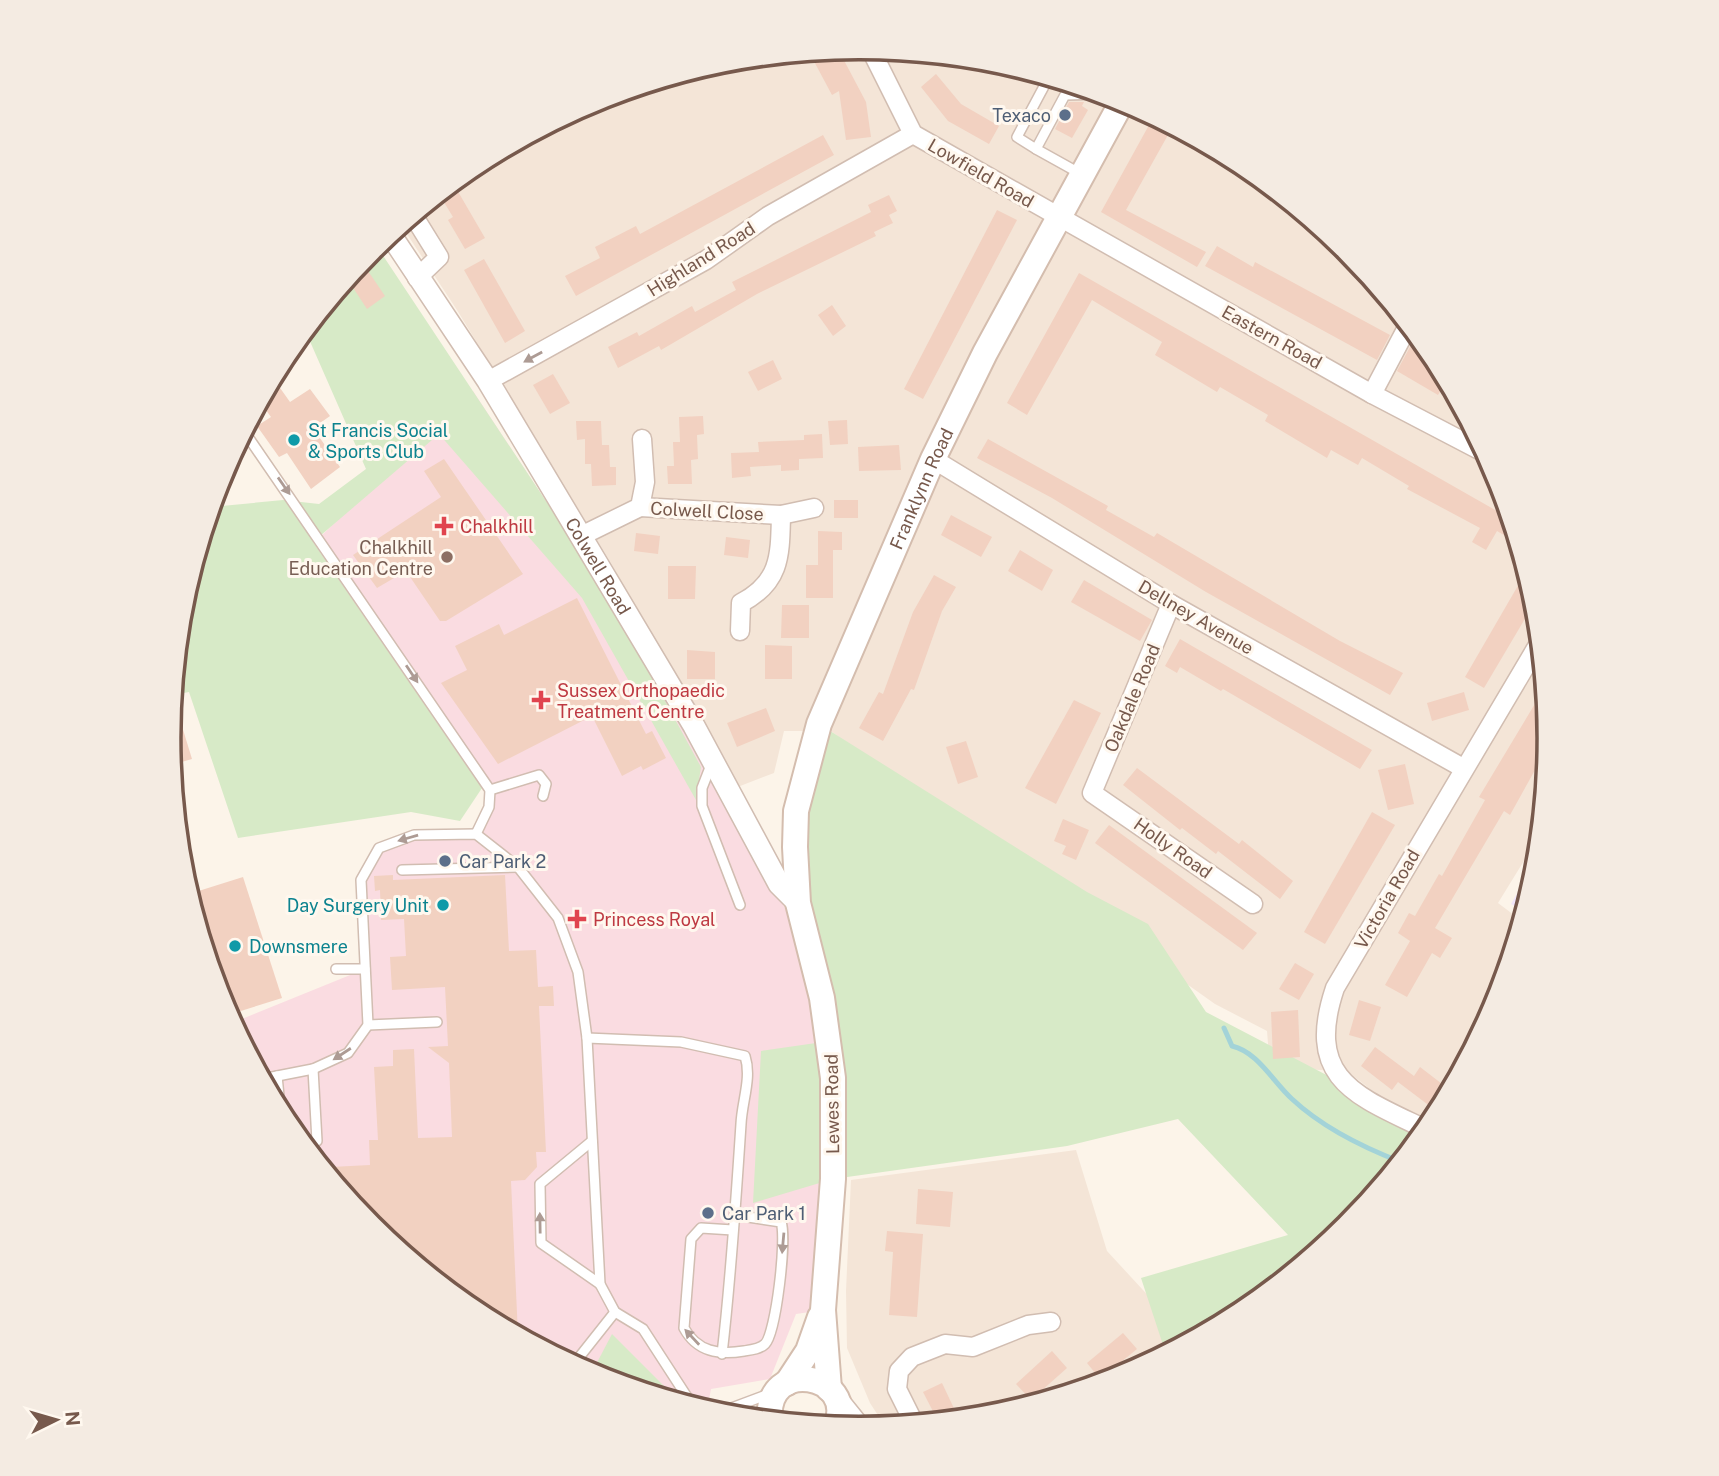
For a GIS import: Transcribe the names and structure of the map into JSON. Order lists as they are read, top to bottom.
{
  "streets": {
    "main road": ["Franklynn Road", "Lewes Road"],
    "street": [
      "Lowfield Road",
      "Highland Road",
      "Eastern Road",
      "Colwell Close",
      "Colwell Road",
      "Dellney Avenue",
      "Oakdale Road",
      "Holly Road",
      "Victoria Road"
    ]
  },
  "crossings": [
    ["Lowfield Road", "Highland Road"],
    ["Lowfield Road", "Eastern Road"],
    ["Lowfield Road", "Franklynn Road"],
    ["Highland Road", "Colwell Road"],
    ["Eastern Road", "Franklynn Road"],
    ["Franklynn Road", "Colwell Road"],
    ["Franklynn Road", "Dellney Avenue"],
    ["Franklynn Road", "Lewes Road"],
    ["Colwell Close", "Colwell Road"],
    ["Colwell Road", "Lewes Road"],
    ["Dellney Avenue", "Oakdale Road"],
    ["Dellney Avenue", "Victoria Road"],
    ["Oakdale Road", "Holly Road"]
  ],
  "one_way": ["Highland Road"],
  "places": {
    "other": [
      "Texaco",
      "St Francis Social & Sports Club",
      "Chalkhill Education Centre",
      "Car Park 2",
      "Day Surgery Unit",
      "Downsmere",
      "Car Park 1"
    ],
    "health": ["Chalkhill", "Sussex Orthopaedic Treatment Centre", "Princess Royal"]
  },
  "north": "right"
}
